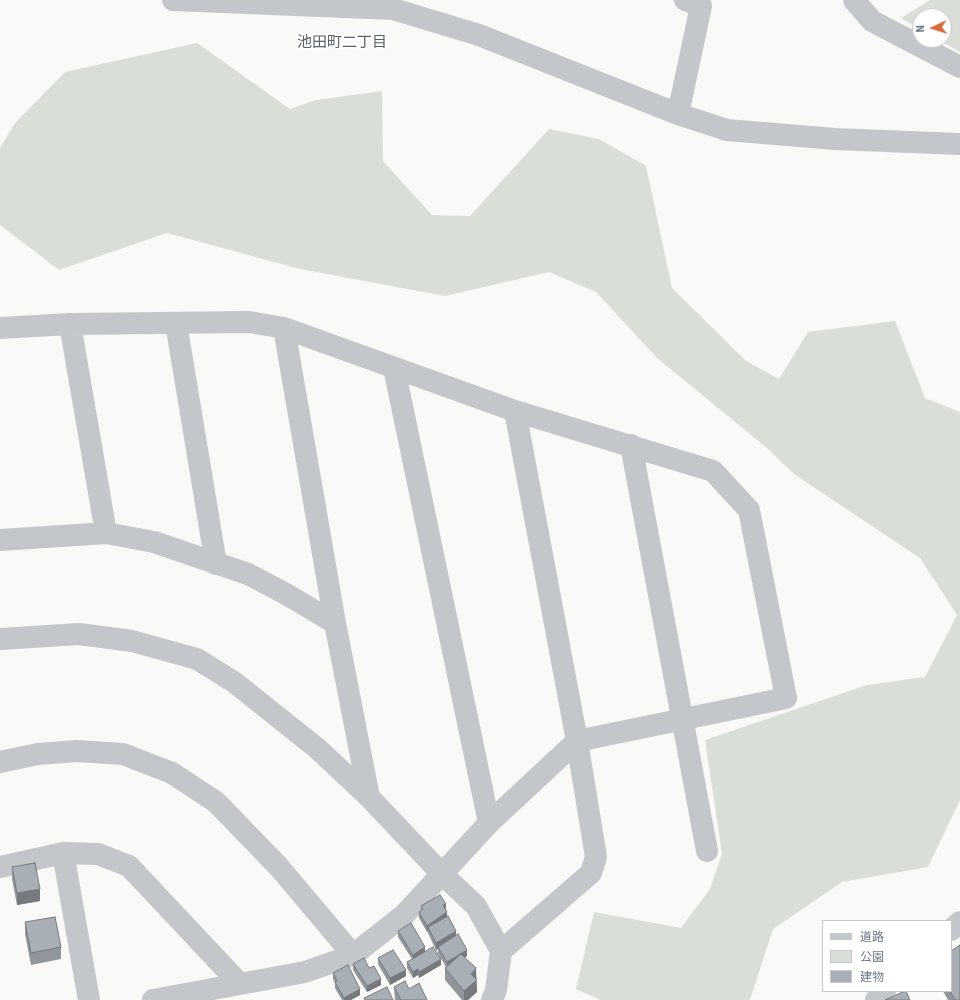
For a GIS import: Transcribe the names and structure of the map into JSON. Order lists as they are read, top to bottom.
{
  "districts": ["池田町二丁目"],
  "legend": ["道路", "公園", "建物"],
  "north": "left"
}
